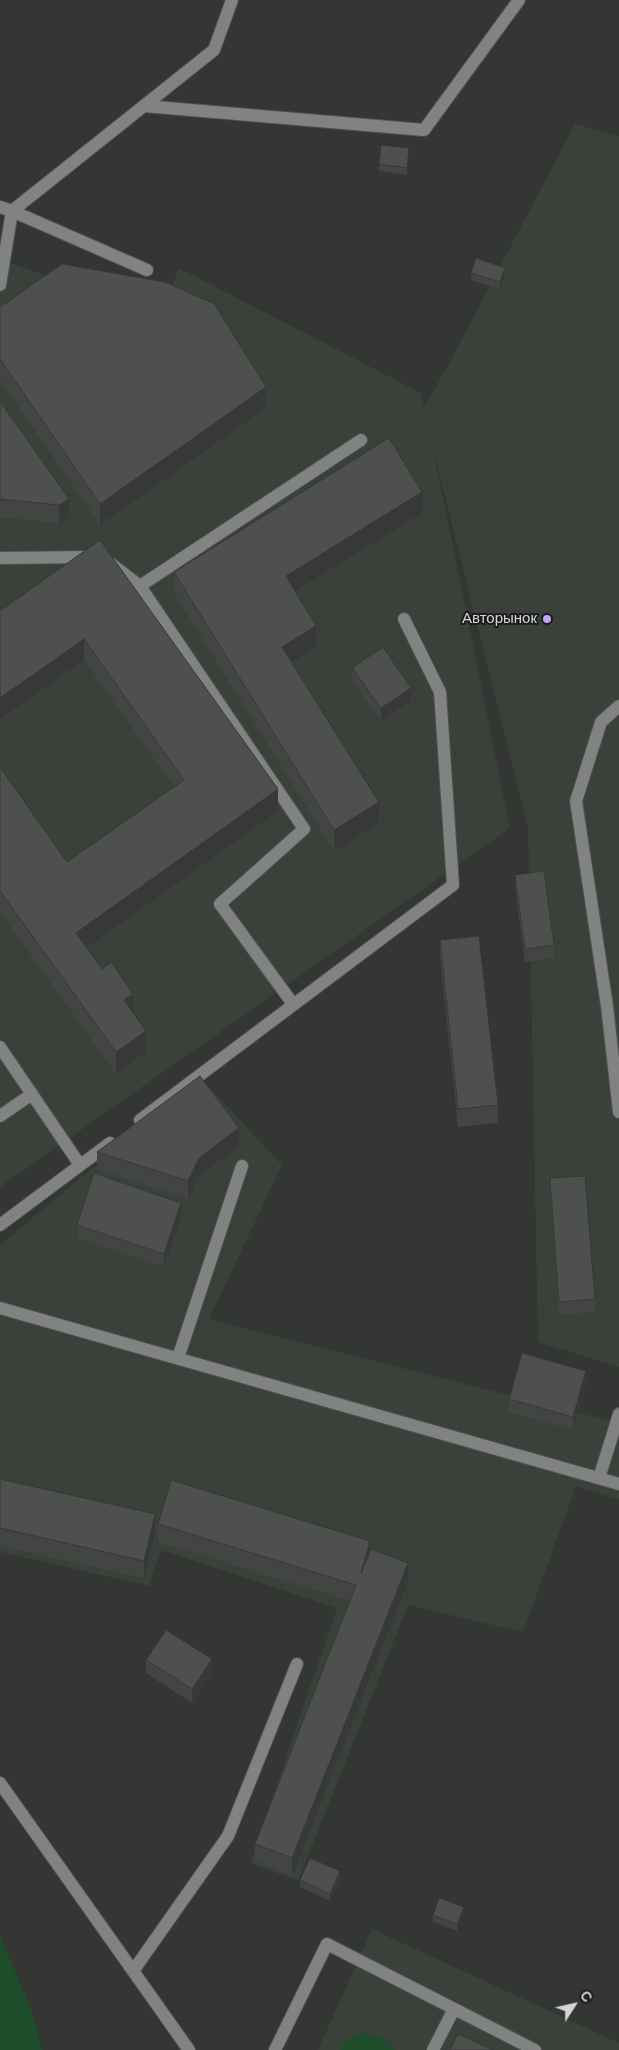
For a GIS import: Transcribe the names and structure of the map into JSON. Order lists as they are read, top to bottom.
{
  "places": ["Авторынок"],
  "north": "top right"
}
